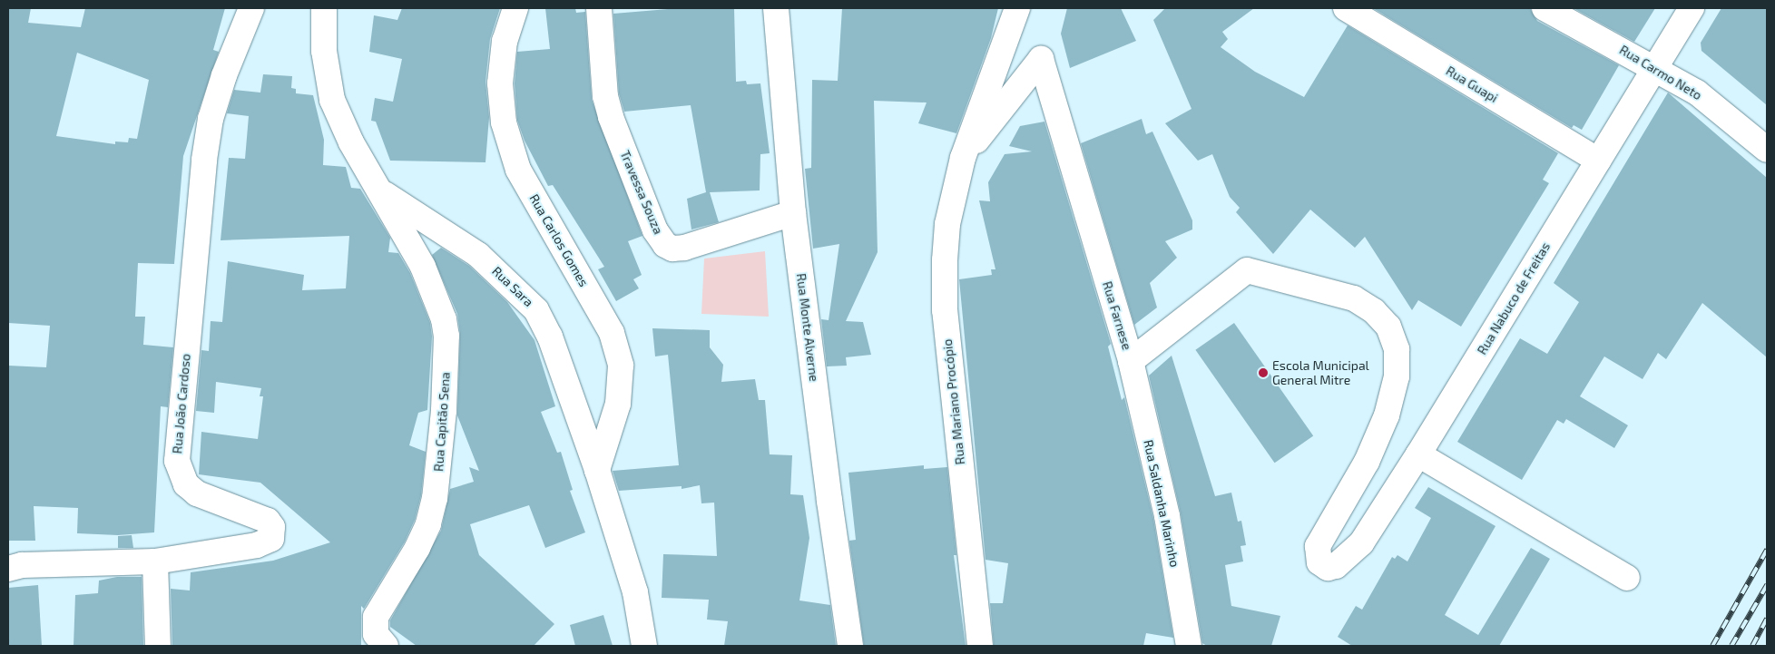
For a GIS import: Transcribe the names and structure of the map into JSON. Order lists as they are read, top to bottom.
{
  "streets": {
    "street": [
      "Rua Carmo Neto",
      "Rua Guapi",
      "Travessa Souza",
      "Rua Carlos Gomes",
      "Rua Sara",
      "Rua Nabuco de Freitas",
      "Rua Farnese",
      "Rua Monte Alverne",
      "Rua Mariano Procópio",
      "Rua João Cardoso",
      "Rua Capitão Sena",
      "Rua Saldanha Marinho"
    ]
  },
  "crossings": [
    ["Rua Carmo Neto", "Rua Nabuco de Freitas"],
    ["Rua Guapi", "Rua Nabuco de Freitas"],
    ["Travessa Souza", "Rua Monte Alverne"],
    ["Rua Carlos Gomes", "Rua Sara"],
    ["Rua Sara", "Rua Capitão Sena"],
    ["Rua Nabuco de Freitas", "Rua Farnese"],
    ["Rua Farnese", "Rua Mariano Procópio"],
    ["Rua Farnese", "Rua Saldanha Marinho"]
  ],
  "places": ["Escola Municipal General Mitre"]
}
